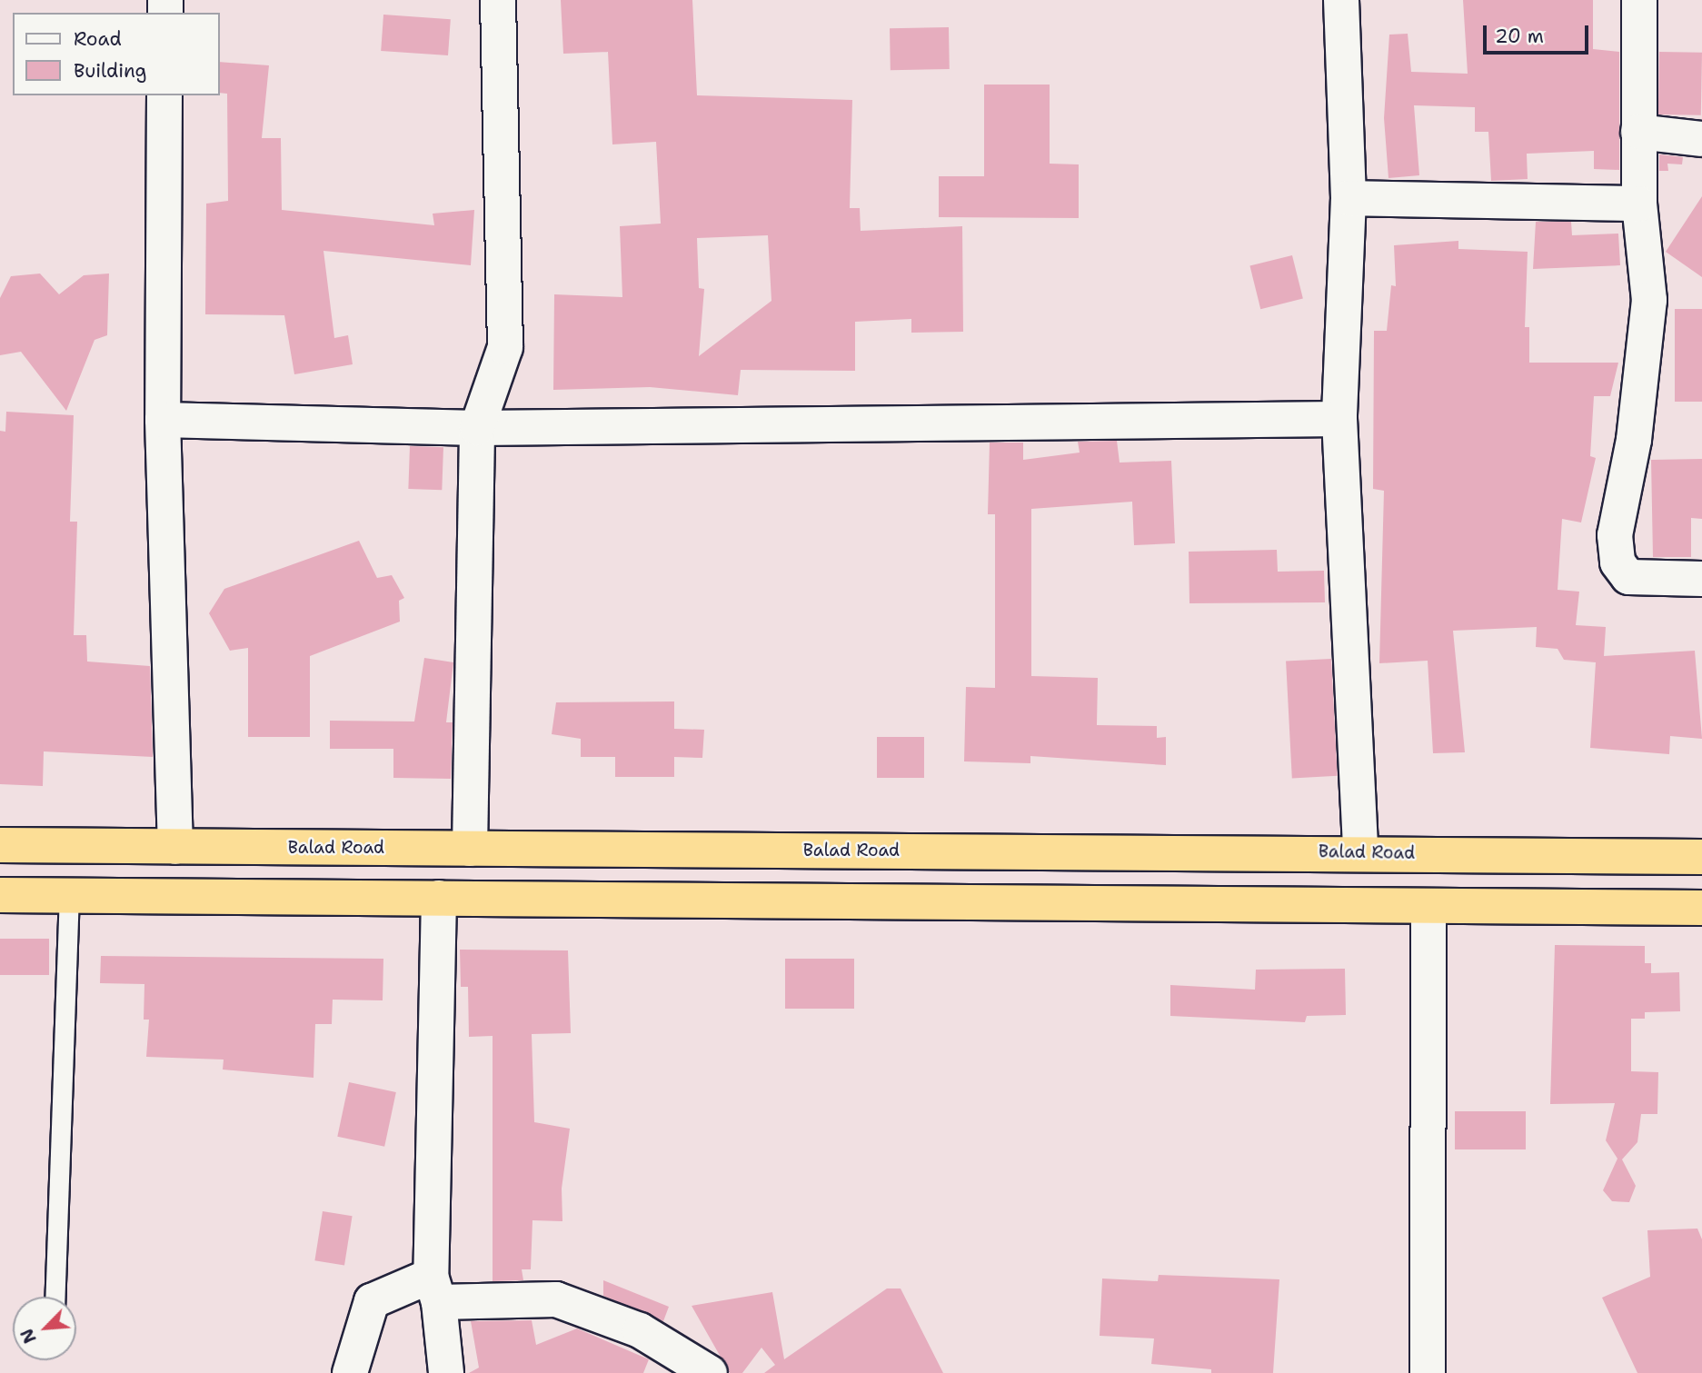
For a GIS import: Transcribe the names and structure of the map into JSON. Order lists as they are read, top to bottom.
{
  "streets": {
    "highway": ["Balad Road"]
  },
  "legend": ["Road", "Building"],
  "scale_bar": "20 m",
  "north": "bottom left"
}
